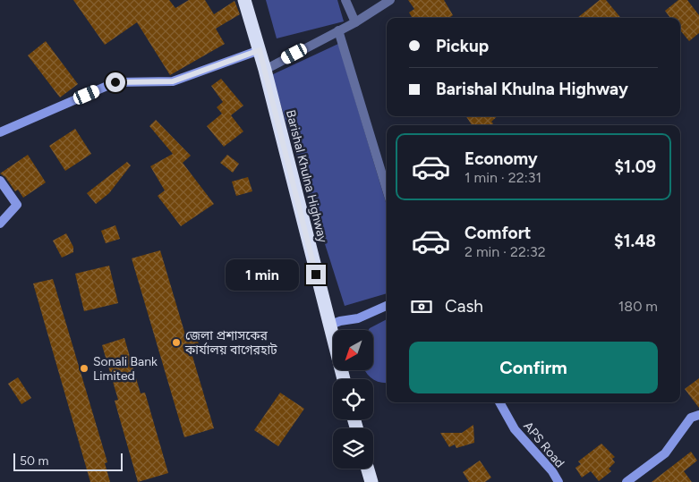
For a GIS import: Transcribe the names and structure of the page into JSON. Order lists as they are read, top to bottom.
{
  "streets": {
    "highway": ["Barishal Khulna Highway"],
    "street": ["APS Road"]
  },
  "places": ["জেলা প্রশাসকের কার্যালয় বাগেরহাট", "Sonali Bank Limited"],
  "scale_bar": "50 m",
  "north": "bottom left",
  "page": {
    "banner": ["Pickup", "Barishal Khulna Highway"],
    "list": [
      {
        "name": "Economy",
        "note": "1 min · 22:31",
        "value": "$1.09"
      },
      {
        "name": "Comfort",
        "note": "2 min · 22:32",
        "value": "$1.48"
      }
    ],
    "bubble": "1 min",
    "pay": ["Cash", "180 m"],
    "buttons": "Confirm",
    "scale": "50 m"
  }
}
